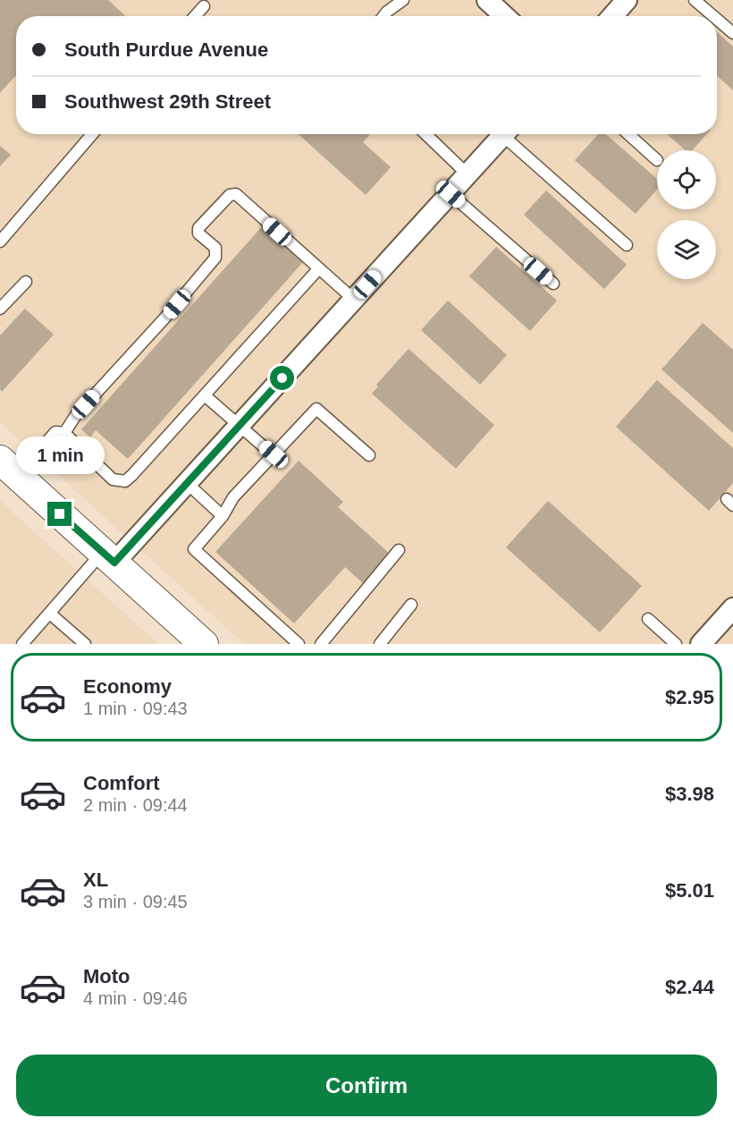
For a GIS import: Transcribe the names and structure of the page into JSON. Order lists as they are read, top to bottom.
{
  "page": {
    "banner": ["South Purdue Avenue", "Southwest 29th Street"],
    "bubble": "1 min",
    "list": [
      {
        "name": "Economy",
        "note": "1 min · 09:43",
        "value": "$2.95"
      },
      {
        "name": "Comfort",
        "note": "2 min · 09:44",
        "value": "$3.98"
      },
      {
        "name": "XL",
        "note": "3 min · 09:45",
        "value": "$5.01"
      },
      {
        "name": "Moto",
        "note": "4 min · 09:46",
        "value": "$2.44"
      }
    ],
    "buttons": "Confirm"
  }
}
